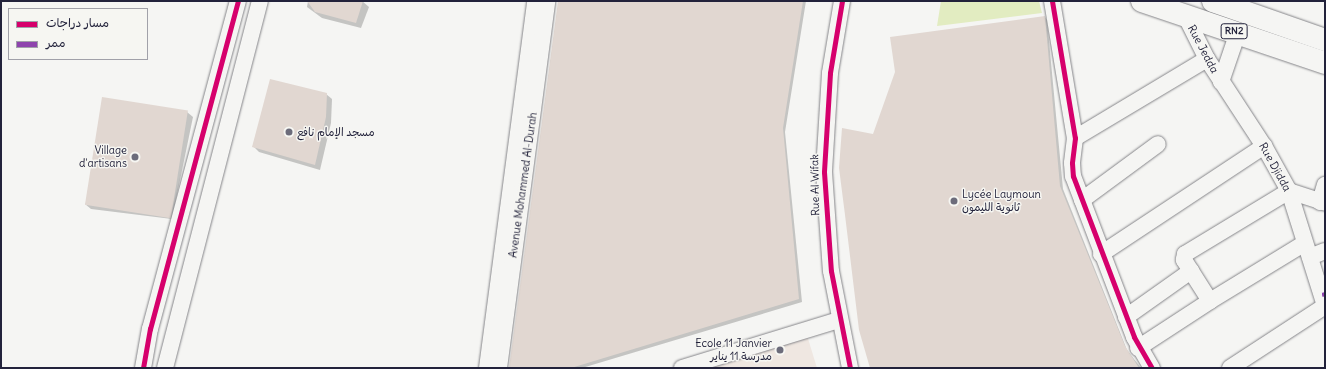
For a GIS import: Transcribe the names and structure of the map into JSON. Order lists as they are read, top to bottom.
{
  "streets": {
    "highway": ["RN2"],
    "street": [
      "Rue Jedda",
      "Rue Djidda",
      "Avenue Mohammed Al-Durah",
      "Rue Al Wifak"
    ]
  },
  "crossings": [
    ["RN2", "Rue Jedda"],
    ["Rue Jedda", "Rue Djidda"]
  ],
  "places": [
    "مسجد الإمام نافع",
    "Village d'artisans",
    "Lycée Laymoun ثانوية الليمون",
    "Ecole 11 Janvier مدرسة 11 يناير"
  ],
  "legend": ["مسار دراجات", "ممر"]
}
